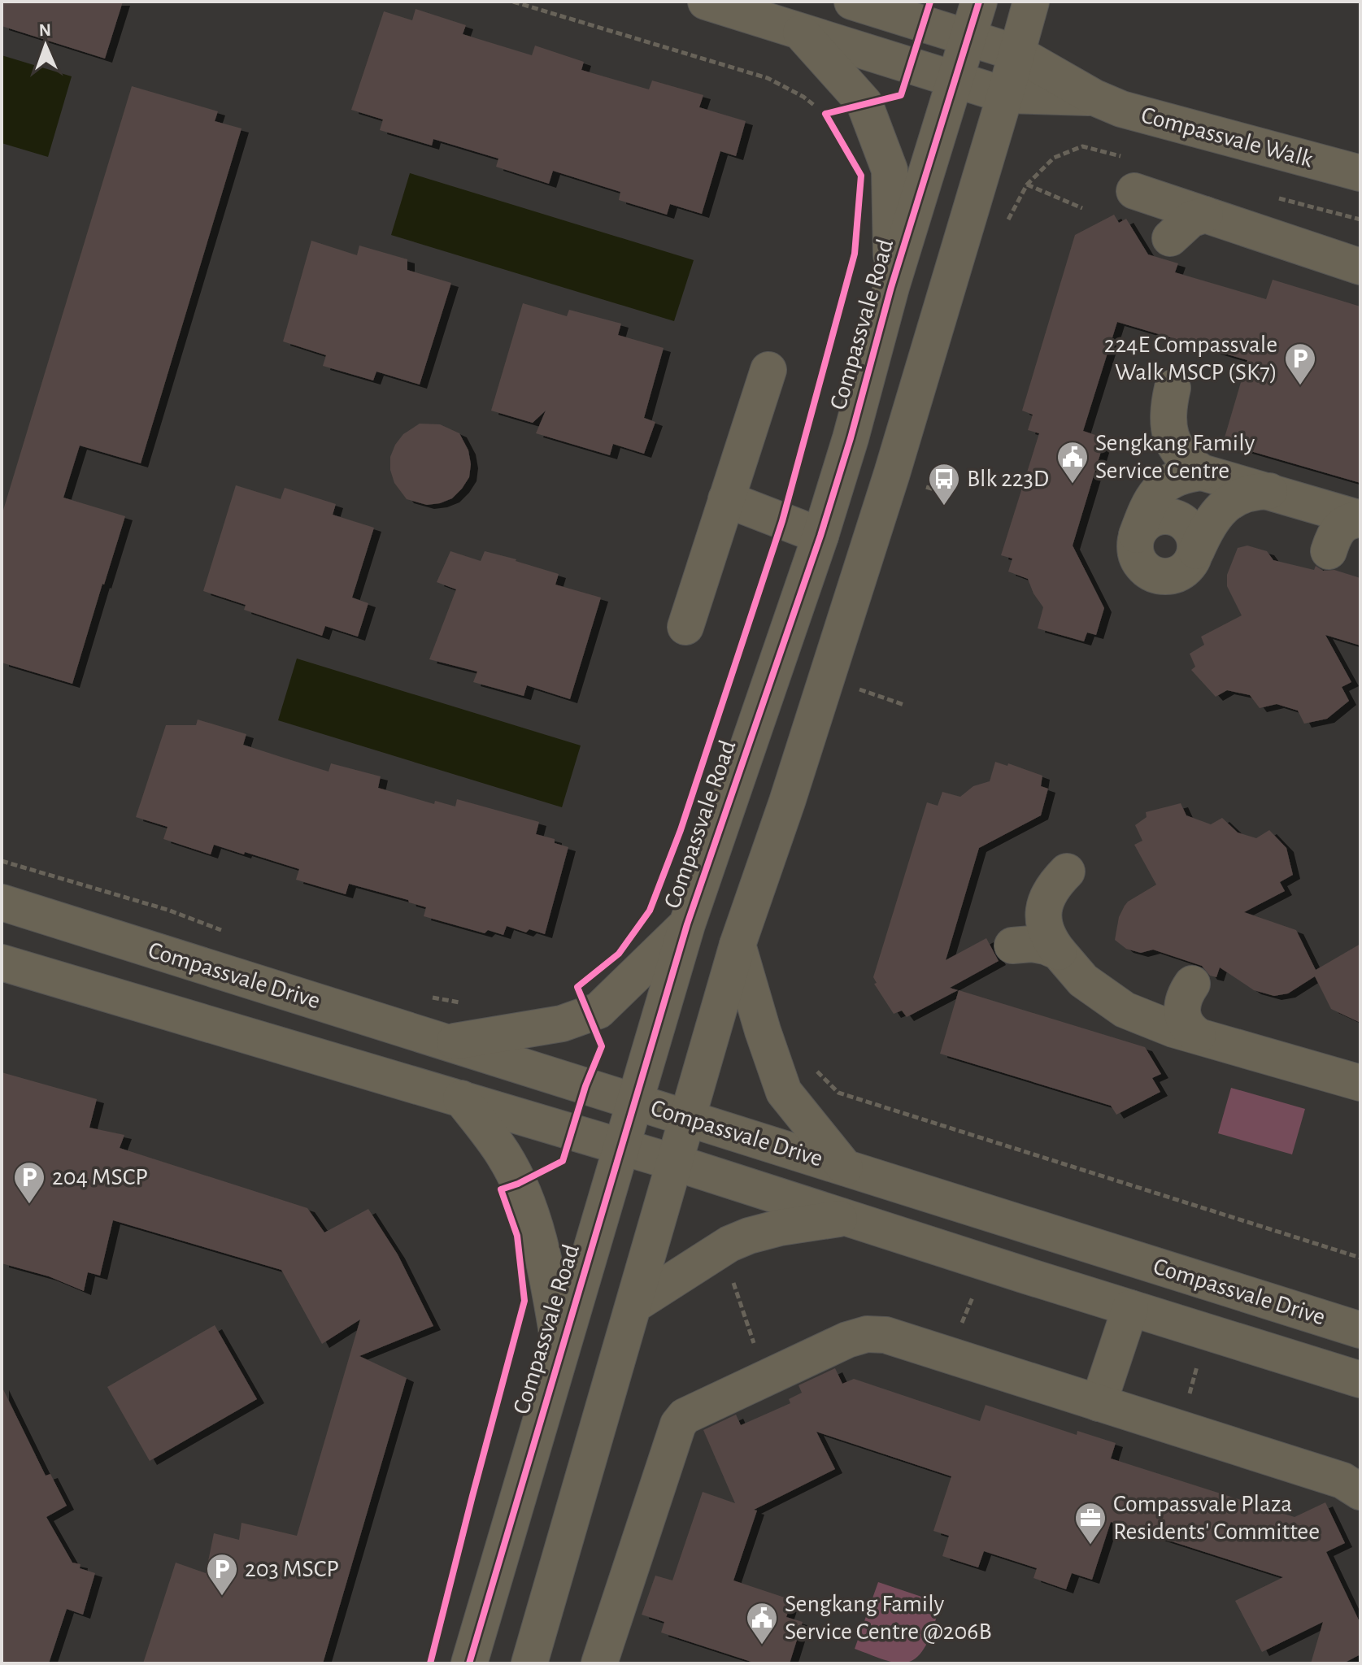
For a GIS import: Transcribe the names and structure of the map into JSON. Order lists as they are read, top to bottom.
{
  "streets": {
    "street": ["Compassvale Walk", "Compassvale Road", "Compassvale Drive"]
  },
  "crossings": [
    ["Compassvale Walk", "Compassvale Road"],
    ["Compassvale Road", "Compassvale Drive"]
  ],
  "places": {
    "parking": ["224E Compassvale Walk MSCP (SK7)", "204 MSCP", "203 MSCP"],
    "public building": ["Sengkang Family Service Centre", "Sengkang Family Service Centre @206B"],
    "bus stop": ["Blk 223D"],
    "office": ["Compassvale Plaza Residents' Committee"]
  },
  "north": "top"
}
